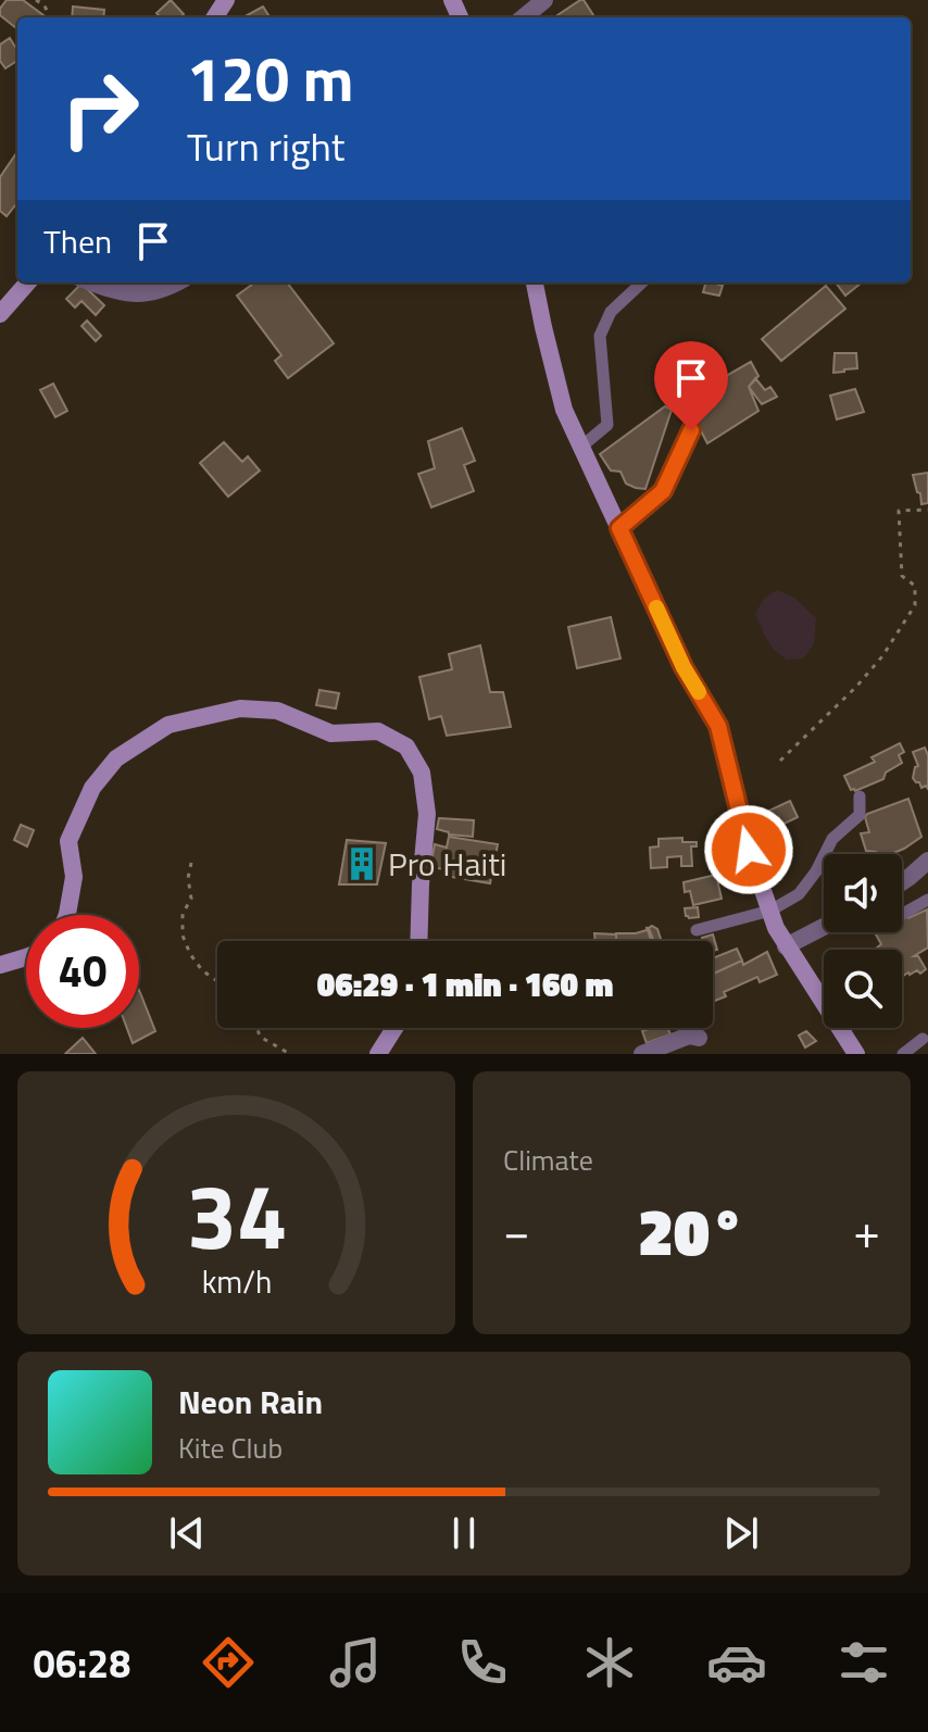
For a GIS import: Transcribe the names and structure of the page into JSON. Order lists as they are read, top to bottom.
{
  "places": {
    "building": ["Pro Haiti"]
  },
  "page": {
    "turn": ["120 m", "Turn right"],
    "then": "Then",
    "limit": "40",
    "trip": "06:29 · 1 min · 160 m",
    "tile": "Climate",
    "heat": ["−", "20°", "+"],
    "song": ["Neon Rain", "Kite Club"],
    "tabs": "06:28",
    "gauge": ["34", "km/h"]
  }
}
